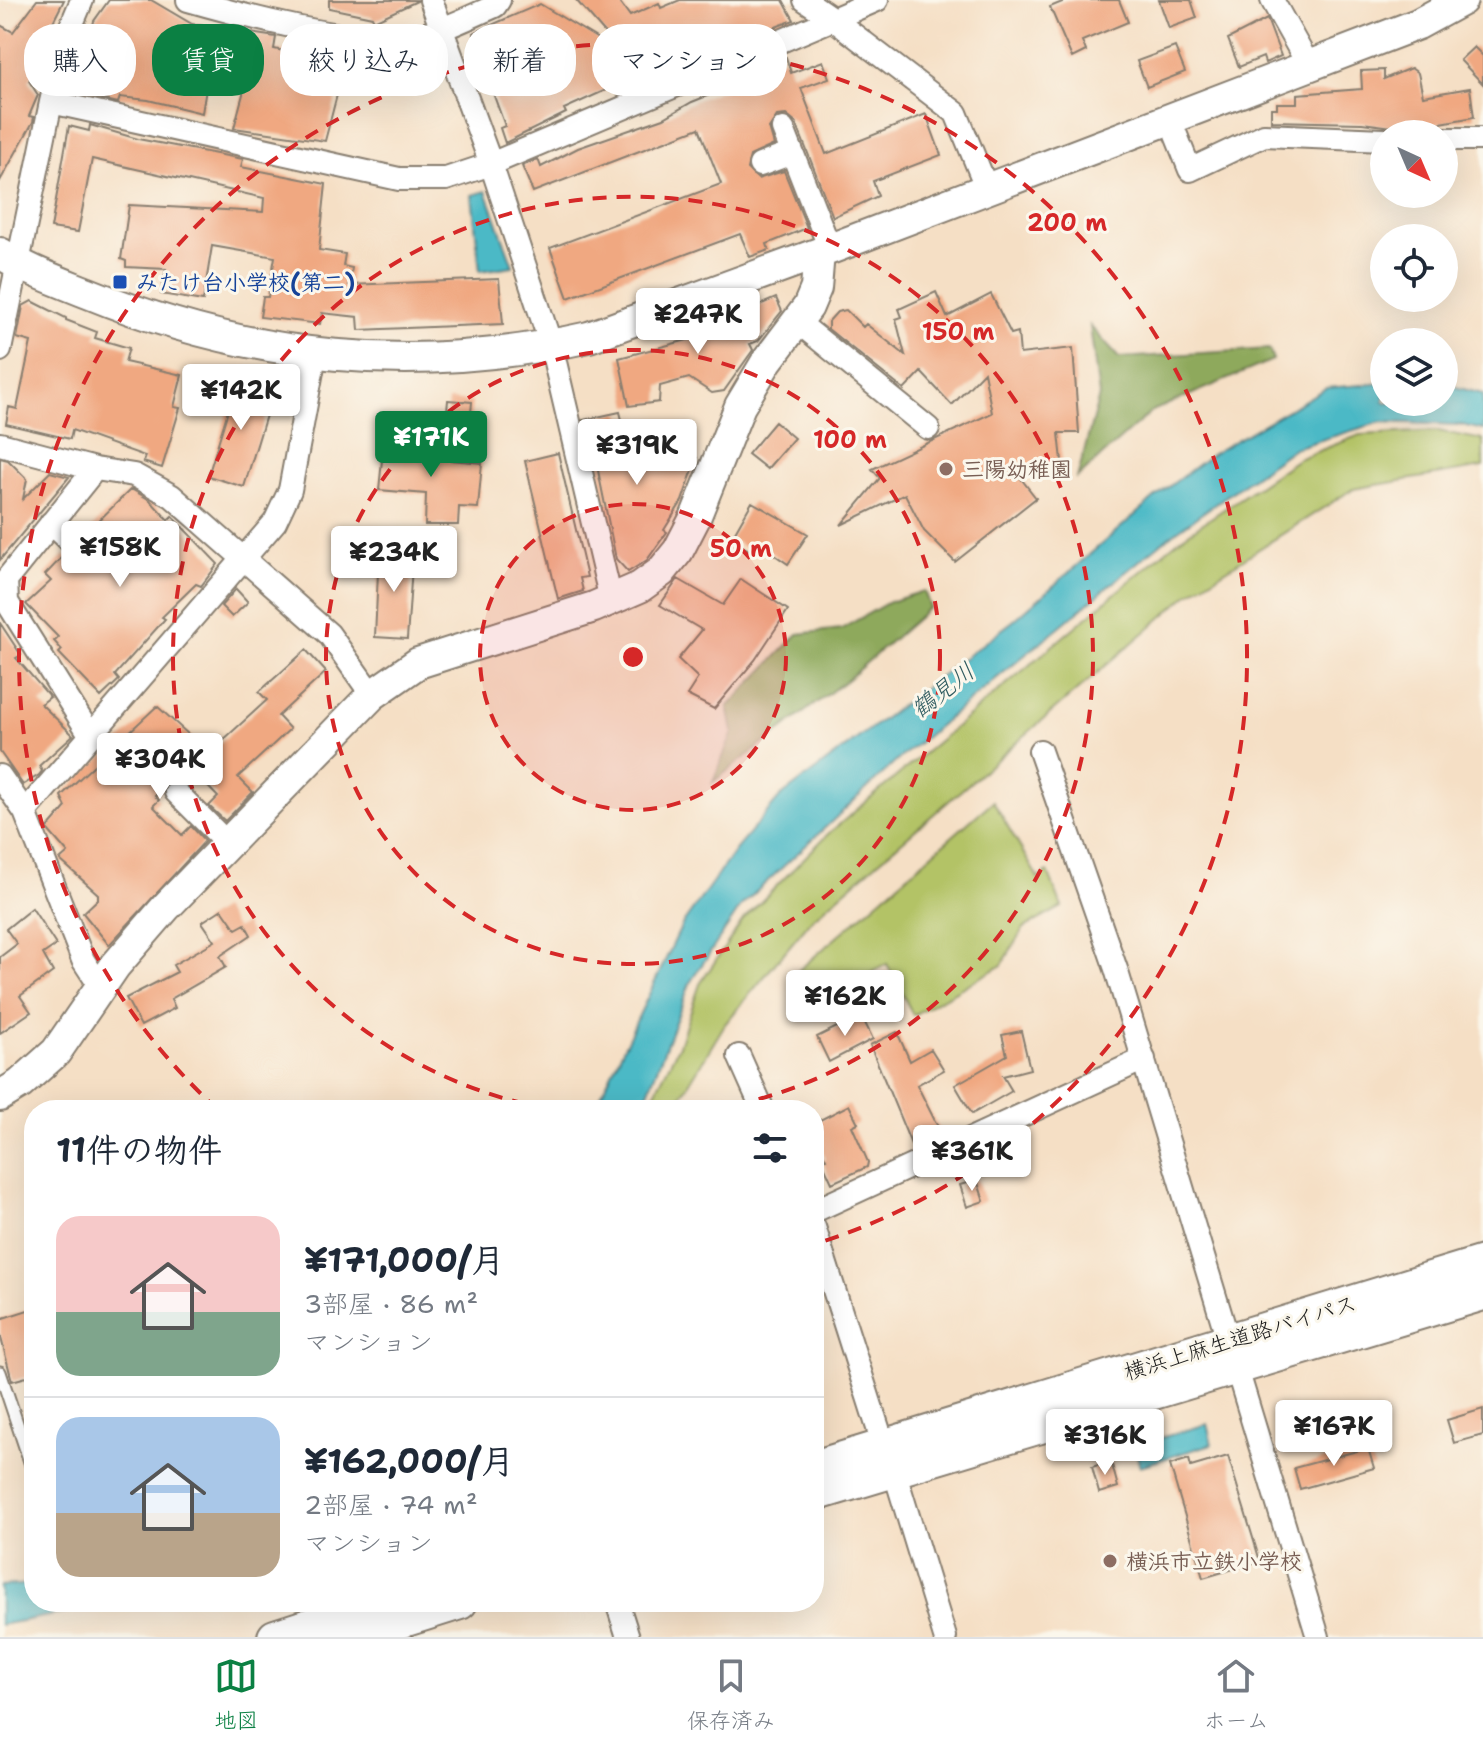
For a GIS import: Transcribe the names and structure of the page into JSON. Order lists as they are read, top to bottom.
{
  "streets": {
    "main road": ["横浜上麻生道路バイパス"]
  },
  "water": ["鶴見川"],
  "places": {
    "transit": ["みたけ台小学校(第二)"],
    "other": ["三陽幼稚園", "横浜市立鉄小学校"]
  },
  "north": "bottom right",
  "page": {
    "chip": [
      "購入",
      "賃貸",
      "絞り込み",
      "新着",
      "マンション"
    ],
    "price": [
      "¥247K",
      "¥142K",
      "¥171K",
      "¥319K",
      "¥158K",
      "¥234K",
      "¥304K",
      "¥162K",
      "¥361K",
      "¥167K",
      "¥316K"
    ],
    "heading": "11件の物件",
    "list": [
      {
        "name": "¥171,000/月",
        "note": "3部屋 · 86 m² · マンション"
      },
      {
        "name": "¥162,000/月",
        "note": "2部屋 · 74 m² · マンション"
      }
    ],
    "tabs": ["地図", "保存済み", "ホーム"]
  },
  "rings": [
    "200 m",
    "150 m",
    "100 m",
    "50 m"
  ]
}
